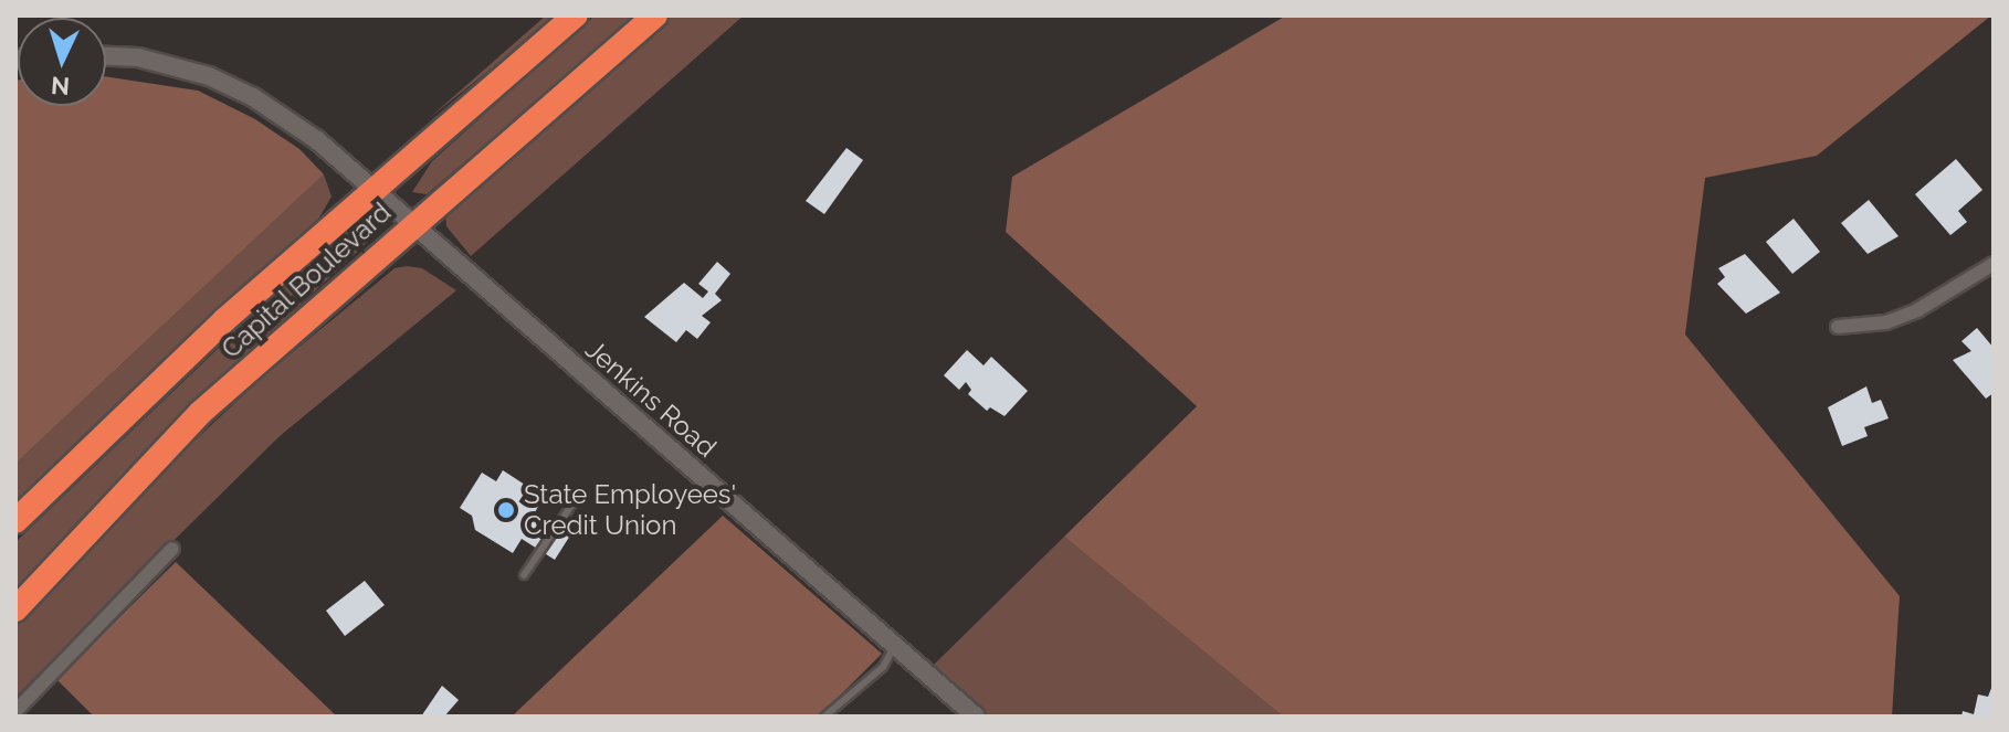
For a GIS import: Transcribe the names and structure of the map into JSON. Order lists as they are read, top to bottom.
{
  "streets": {
    "highway": ["Capital Boulevard"],
    "street": ["Jenkins Road"]
  },
  "crossings": [
    ["Capital Boulevard", "Jenkins Road"]
  ],
  "places": ["State Employees' Credit Union"],
  "north": "bottom"
}
